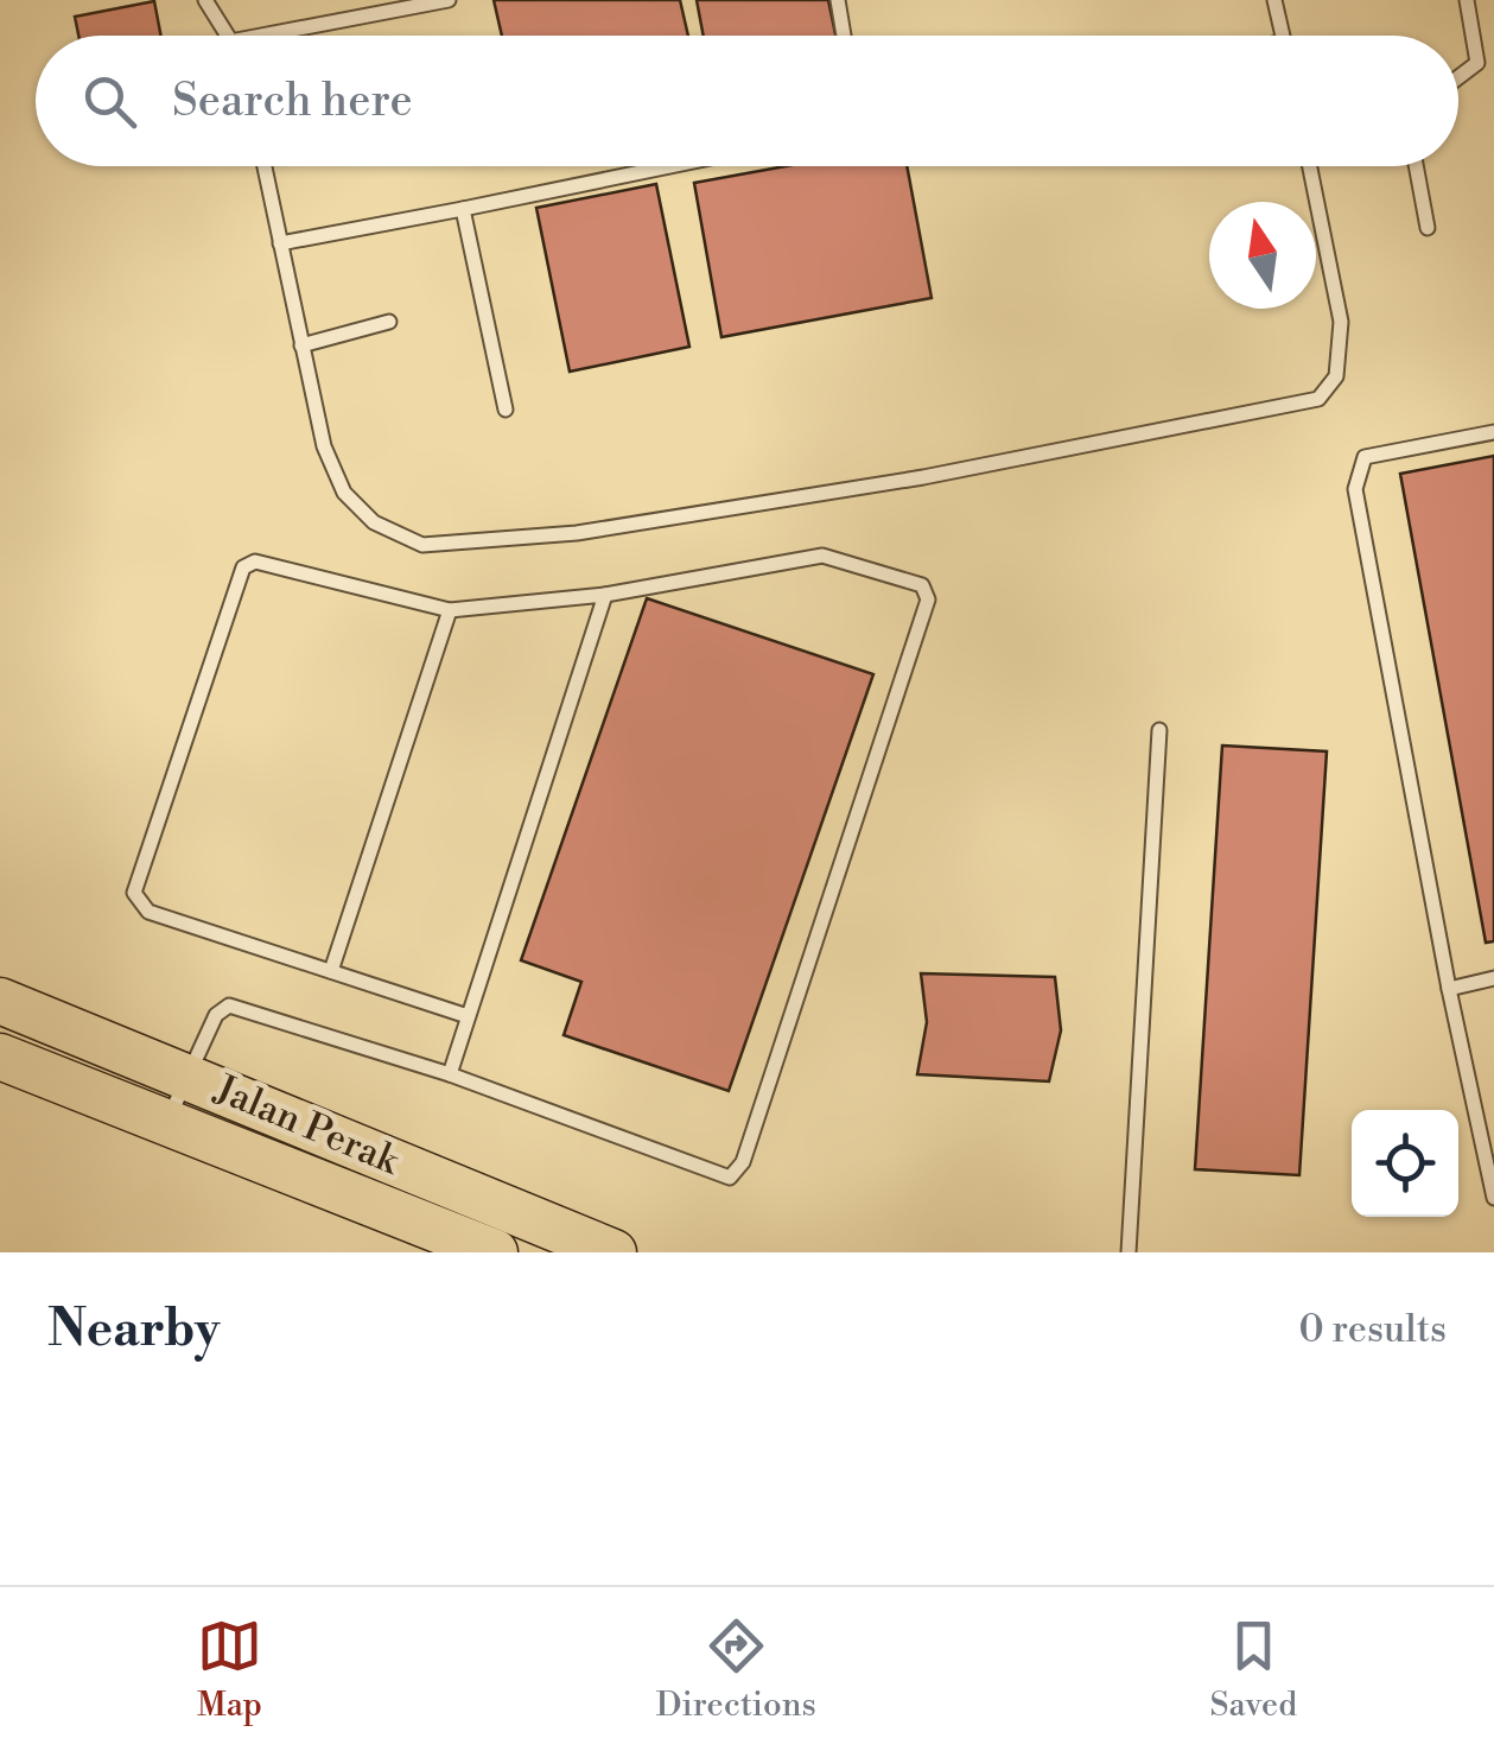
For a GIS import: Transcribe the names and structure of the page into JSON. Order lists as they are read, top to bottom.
{
  "streets": {
    "main road": ["Jalan Perak"]
  },
  "north": "top",
  "page": {
    "search": "Search here",
    "heading": ["Nearby", "0 results"],
    "nav": ["Map", "Directions", "Saved"]
  }
}
